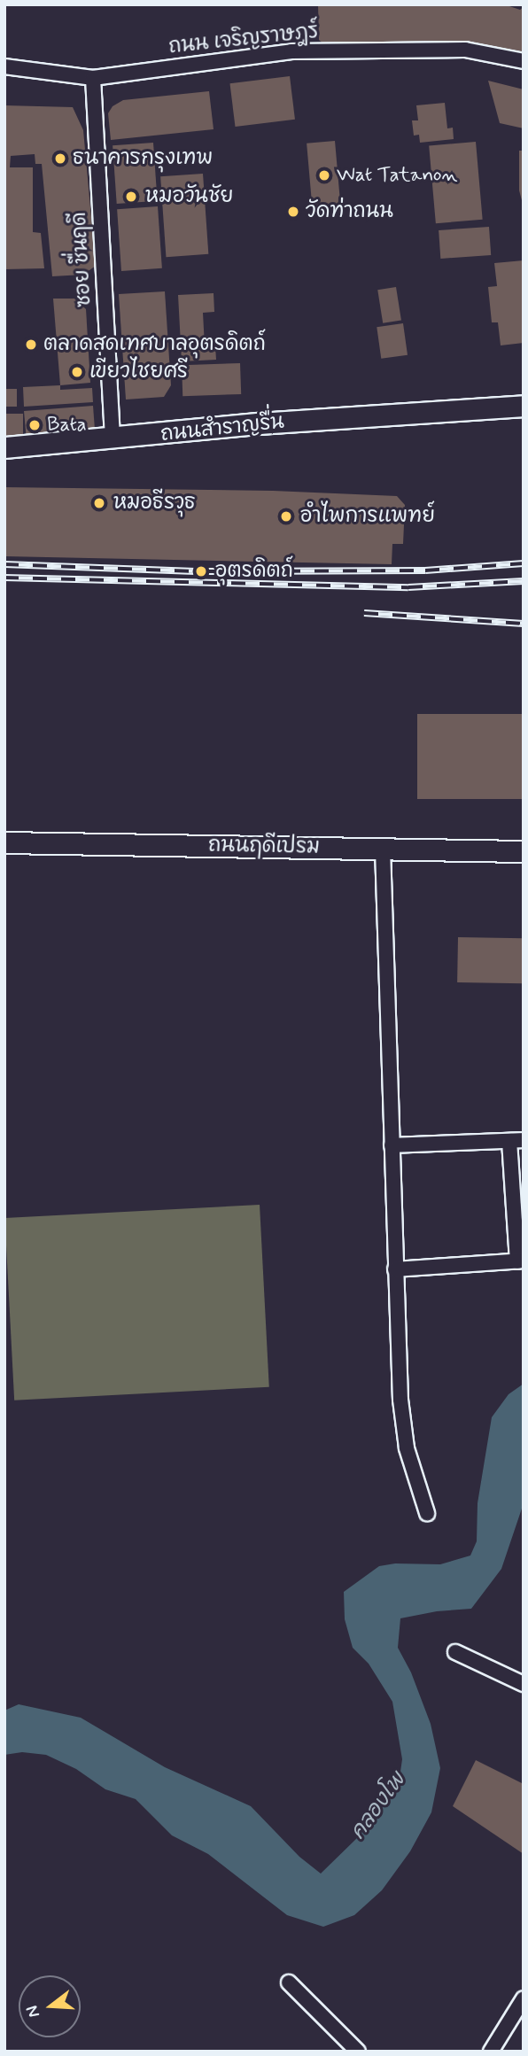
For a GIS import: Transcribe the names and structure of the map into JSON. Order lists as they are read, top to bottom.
{
  "streets": {
    "street": [
      "ถนน เจริญราษฎร์",
      "ซอย ชื่นฤดี",
      "ถนนสำราญรื่น",
      "ถนนฤดีเปรม"
    ]
  },
  "crossings": [
    ["ถนน เจริญราษฎร์", "ซอย ชื่นฤดี"],
    ["ซอย ชื่นฤดี", "ถนนสำราญรื่น"]
  ],
  "water": ["คลองโพ"],
  "places": [
    "ธนาคารกรุงเทพ",
    "Wat Tatanon",
    "หมอวันชัย",
    "วัดท่าถนน",
    "ตลาดสดเทศบาลอุตรดิตถ์",
    "เขียวไชยศรี",
    "Bata",
    "หมอธีรวุธ",
    "อำไพการแพทย์",
    "อุตรดิตถ์"
  ],
  "north": "left"
}
